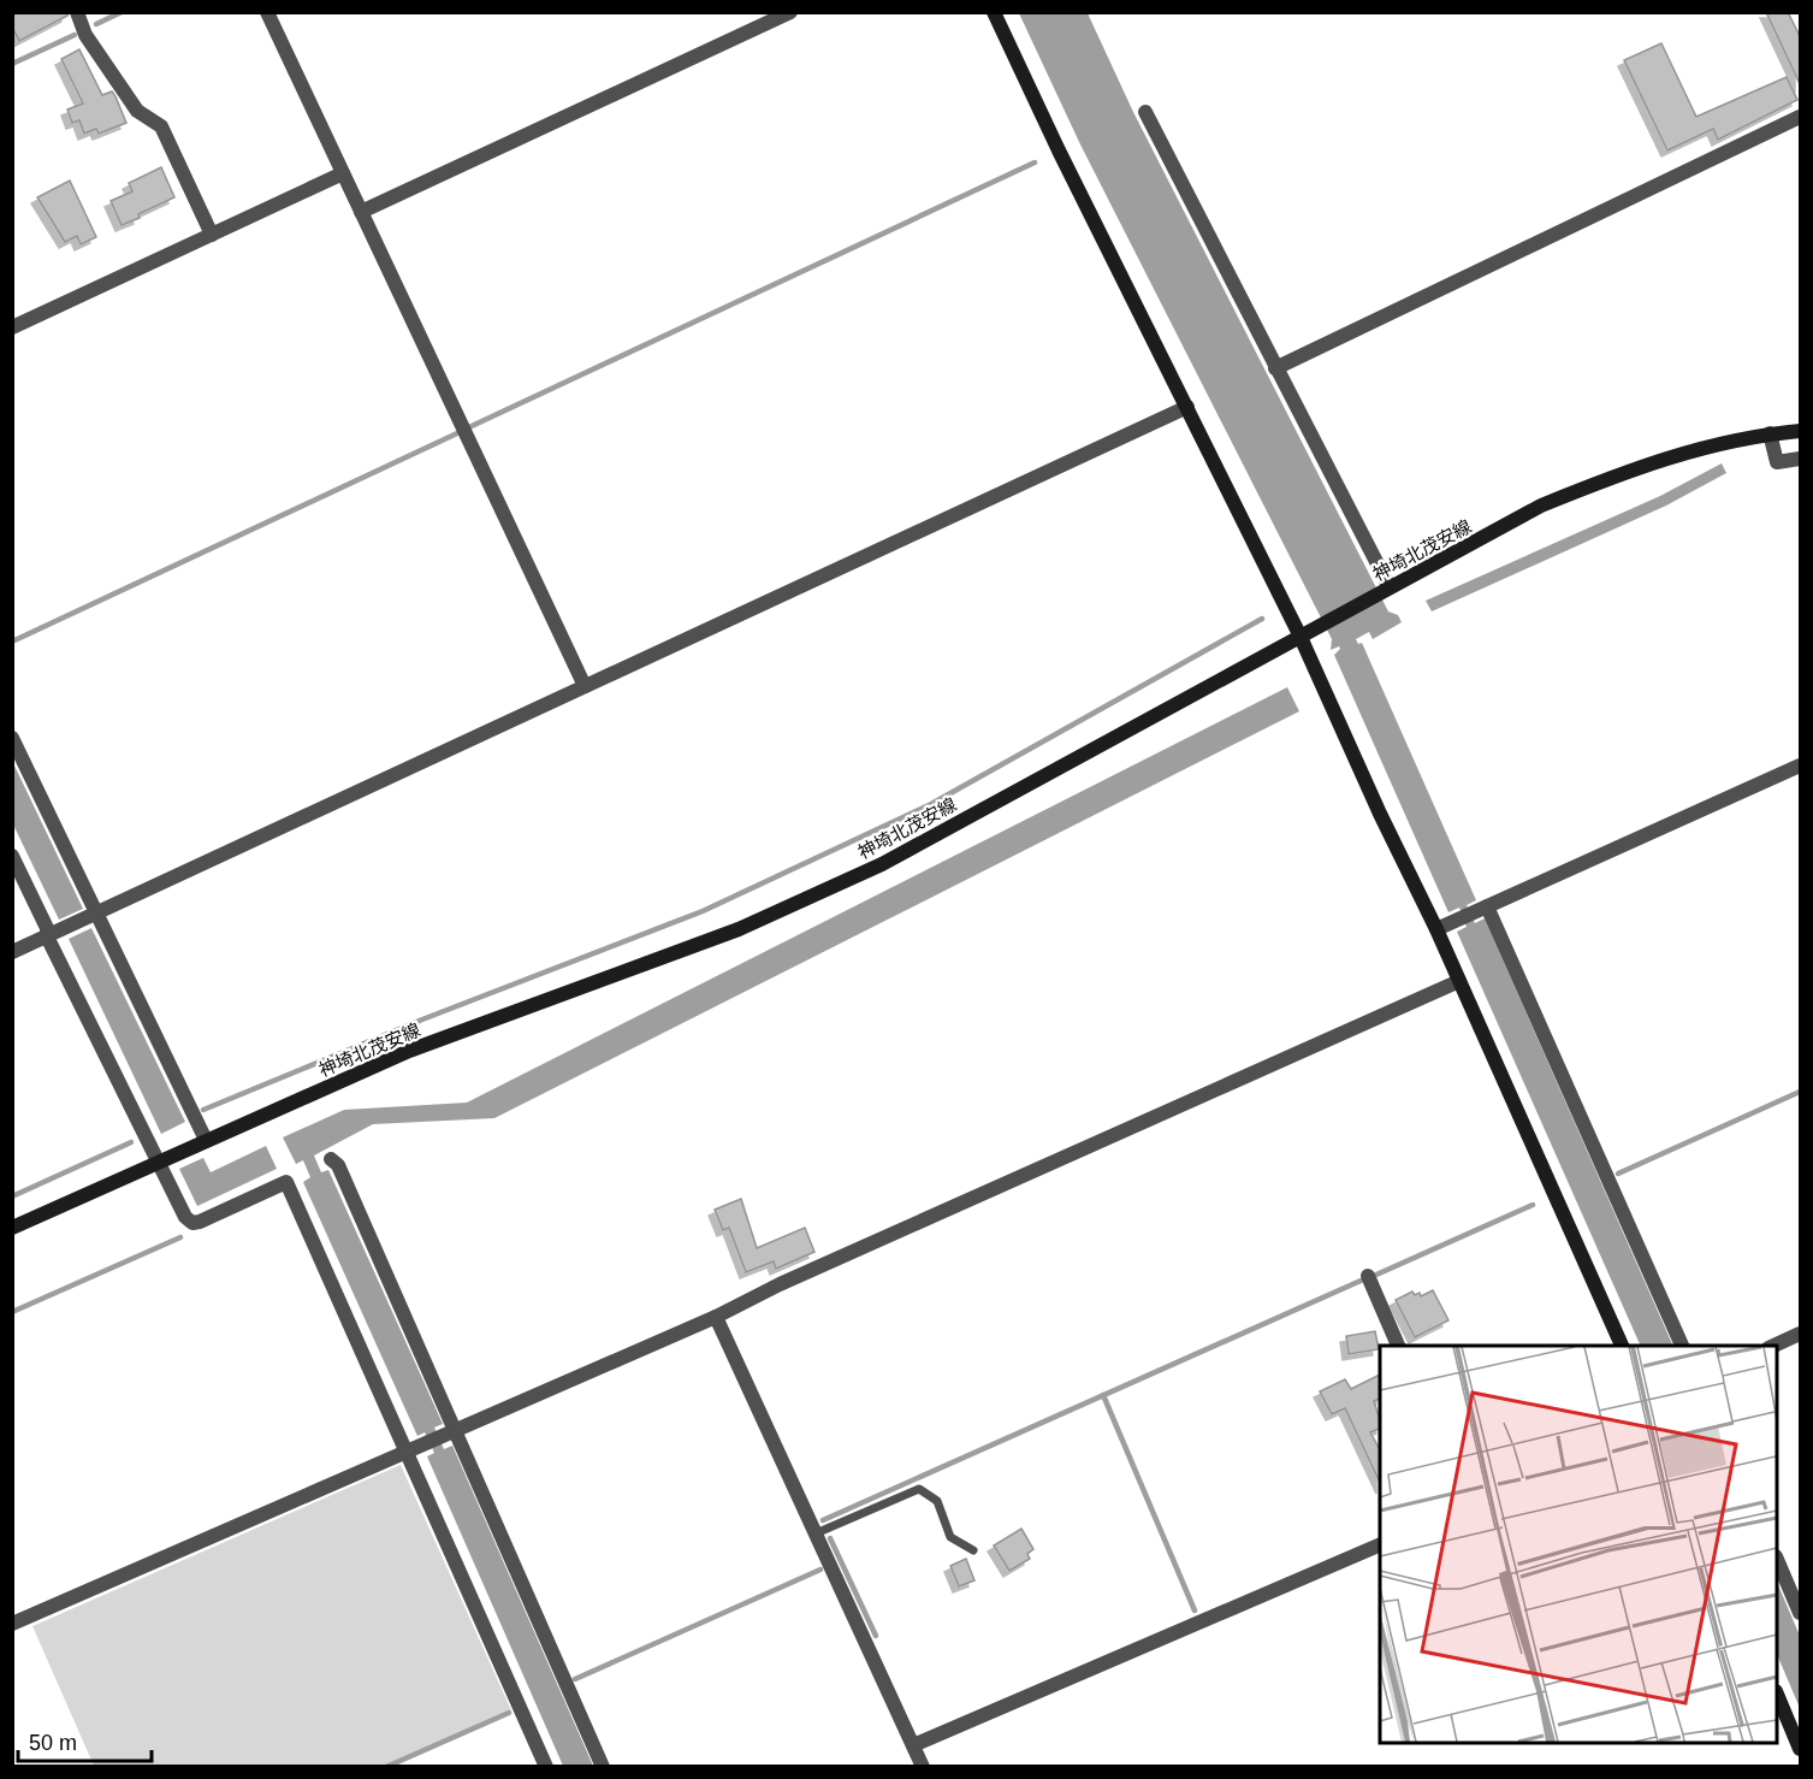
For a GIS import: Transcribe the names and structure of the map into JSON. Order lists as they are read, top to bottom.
{
  "streets": {
    "main road": ["神埼北茂安線"]
  },
  "scale_bar": "50 m"
}
